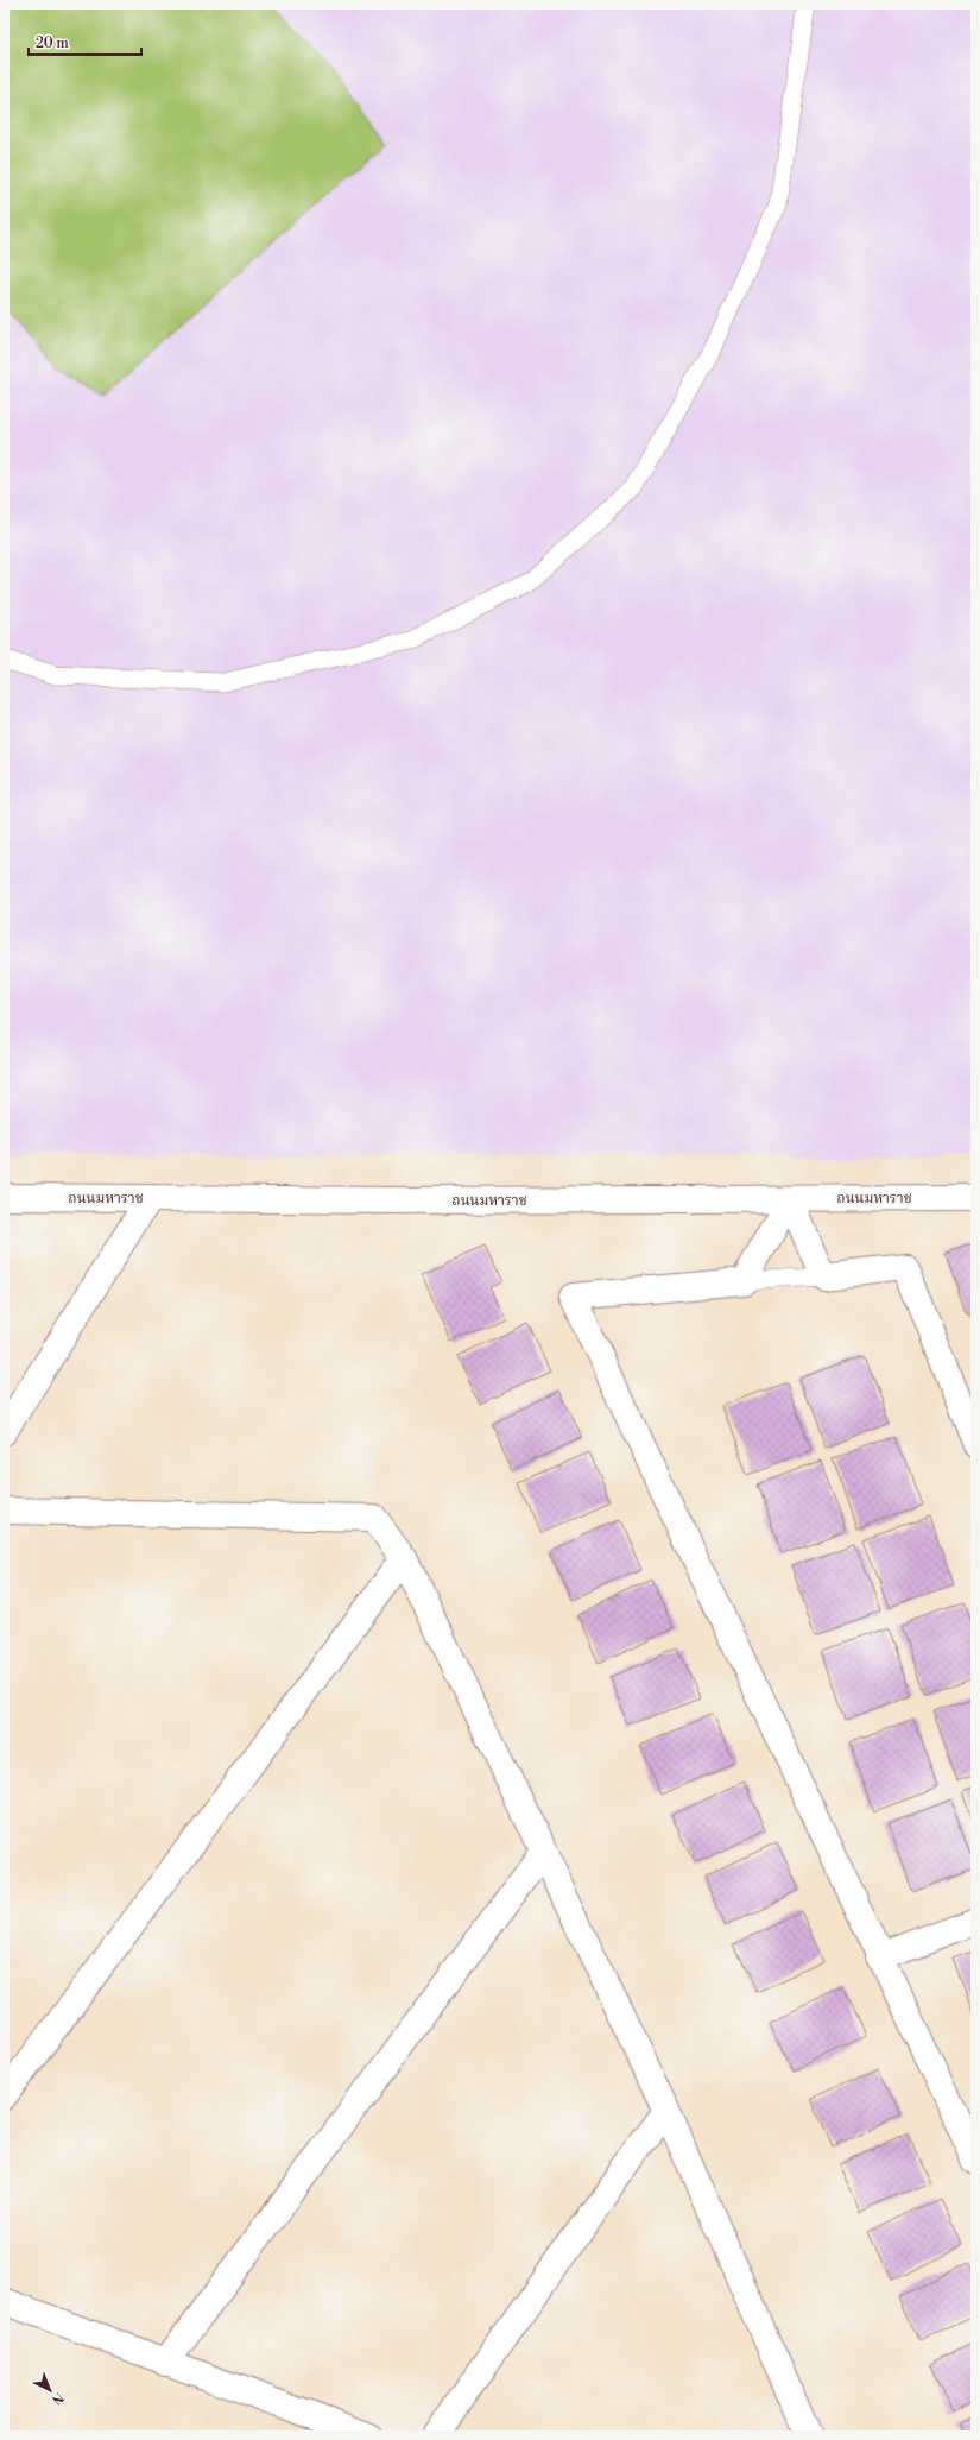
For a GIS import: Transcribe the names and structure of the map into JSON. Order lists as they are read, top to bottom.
{
  "streets": {
    "street": ["ถนนมหาราช"]
  },
  "scale_bar": "20 m",
  "north": "bottom right"
}
